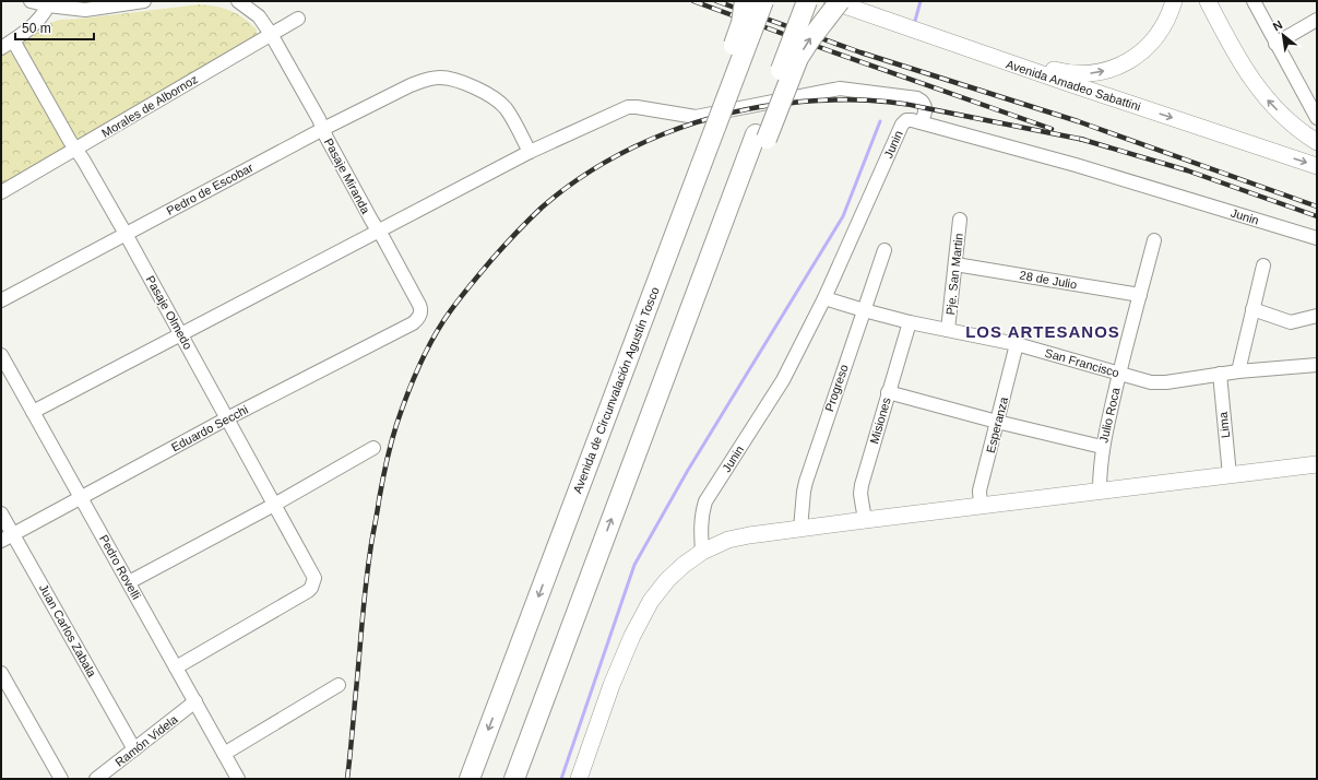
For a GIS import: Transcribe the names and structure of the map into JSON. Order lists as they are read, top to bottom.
{
  "streets": {
    "highway": ["Avenida de Circunvalación Agustín Tosco"],
    "main road": ["Avenida Amadeo Sabattini"],
    "street": [
      "Morales de Albornoz",
      "Junin",
      "Pasaje Miranda",
      "Pedro de Escobar",
      "Pje. San Martin",
      "28 de Julio",
      "Pasaje Olmedo",
      "San Francisco",
      "Progreso",
      "Julio Roca",
      "Misiones",
      "Esperanza",
      "Lima",
      "Eduardo Secchi",
      "Pedro Rovelli",
      "Juan Carlos Zabala",
      "Ramón Videla"
    ]
  },
  "crossings": [
    ["Morales de Albornoz", "Pasaje Miranda"],
    ["Morales de Albornoz", "Pasaje Olmedo"],
    ["Junin", "San Francisco"],
    ["Pasaje Miranda", "Pedro de Escobar"],
    ["Pasaje Miranda", "Eduardo Secchi"],
    ["Pedro de Escobar", "Pasaje Olmedo"],
    ["Pje. San Martin", "28 de Julio"],
    ["Pje. San Martin", "San Francisco"],
    ["28 de Julio", "Julio Roca"],
    ["Pasaje Olmedo", "Eduardo Secchi"],
    ["Pasaje Olmedo", "Pedro Rovelli"],
    ["San Francisco", "Progreso"],
    ["San Francisco", "Julio Roca"],
    ["San Francisco", "Misiones"],
    ["San Francisco", "Esperanza"],
    ["San Francisco", "Lima"],
    ["Eduardo Secchi", "Pedro Rovelli"],
    ["Eduardo Secchi", "Juan Carlos Zabala"],
    ["Pedro Rovelli", "Ramón Videla"],
    ["Juan Carlos Zabala", "Ramón Videla"]
  ],
  "one_way": ["Avenida Amadeo Sabattini"],
  "districts": ["LOS ARTESANOS"],
  "scale_bar": "50 m",
  "north": "top left"
}
